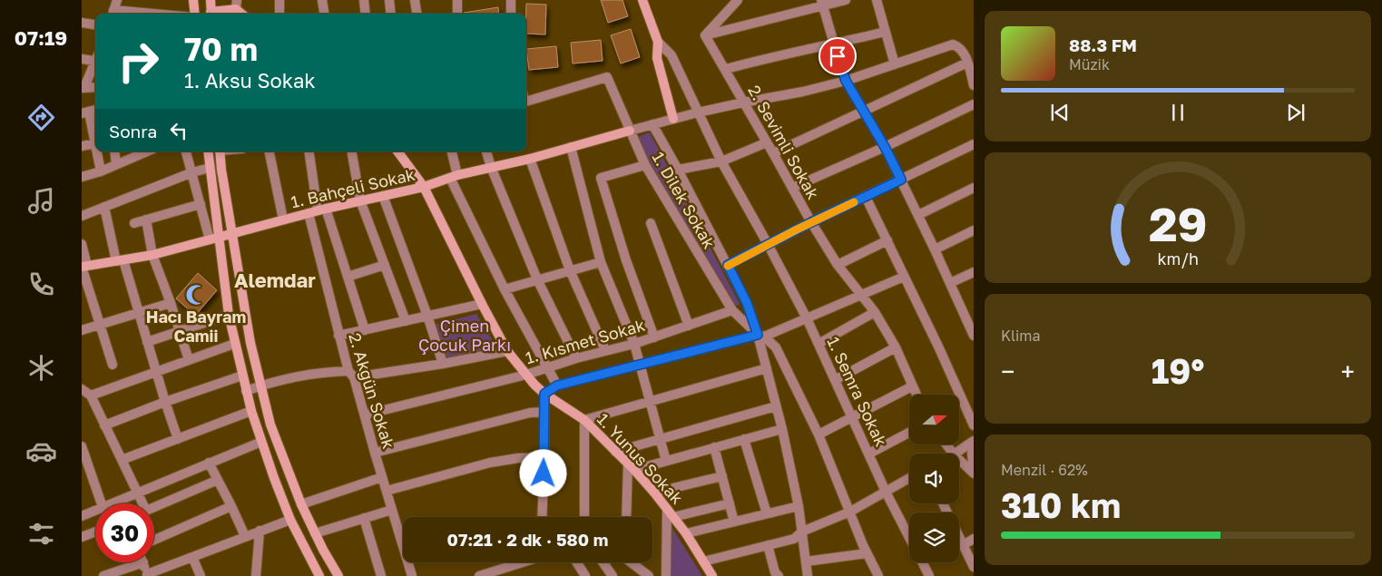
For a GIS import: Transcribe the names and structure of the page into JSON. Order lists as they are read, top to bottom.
{
  "streets": {
    "street": [
      "2. Sevimli Sokak",
      "1. Bahçeli Sokak",
      "1. Dilek Sokak",
      "1. Kısmet Sokak",
      "2. Akgün Sokak",
      "1. Semra Sokak",
      "1. Yunus Sokak"
    ]
  },
  "crossings": [
    ["1. Bahçeli Sokak", "1. Dilek Sokak"],
    ["1. Bahçeli Sokak", "2. Akgün Sokak"],
    ["1. Bahçeli Sokak", "1. Yunus Sokak"],
    ["1. Dilek Sokak", "1. Kısmet Sokak"],
    ["1. Kısmet Sokak", "2. Akgün Sokak"],
    ["1. Kısmet Sokak", "1. Yunus Sokak"]
  ],
  "districts": ["Alemdar"],
  "parks": ["Çimen Çocuk Parkı"],
  "places": {
    "mosque": ["Hacı Bayram Camii"]
  },
  "north": "right",
  "page": {
    "tabs": "07:19",
    "turn": ["70 m", "1. Aksu Sokak"],
    "song": ["88.3 FM", "Müzik"],
    "then": "Sonra",
    "tile": [
      "Klima",
      ["Menzil · 62%", "310 km"]
    ],
    "heat": ["−", "19°", "+"],
    "limit": "30",
    "trip": "07:21 · 2 dk · 580 m",
    "gauge": ["29", "km/h"]
  }
}
